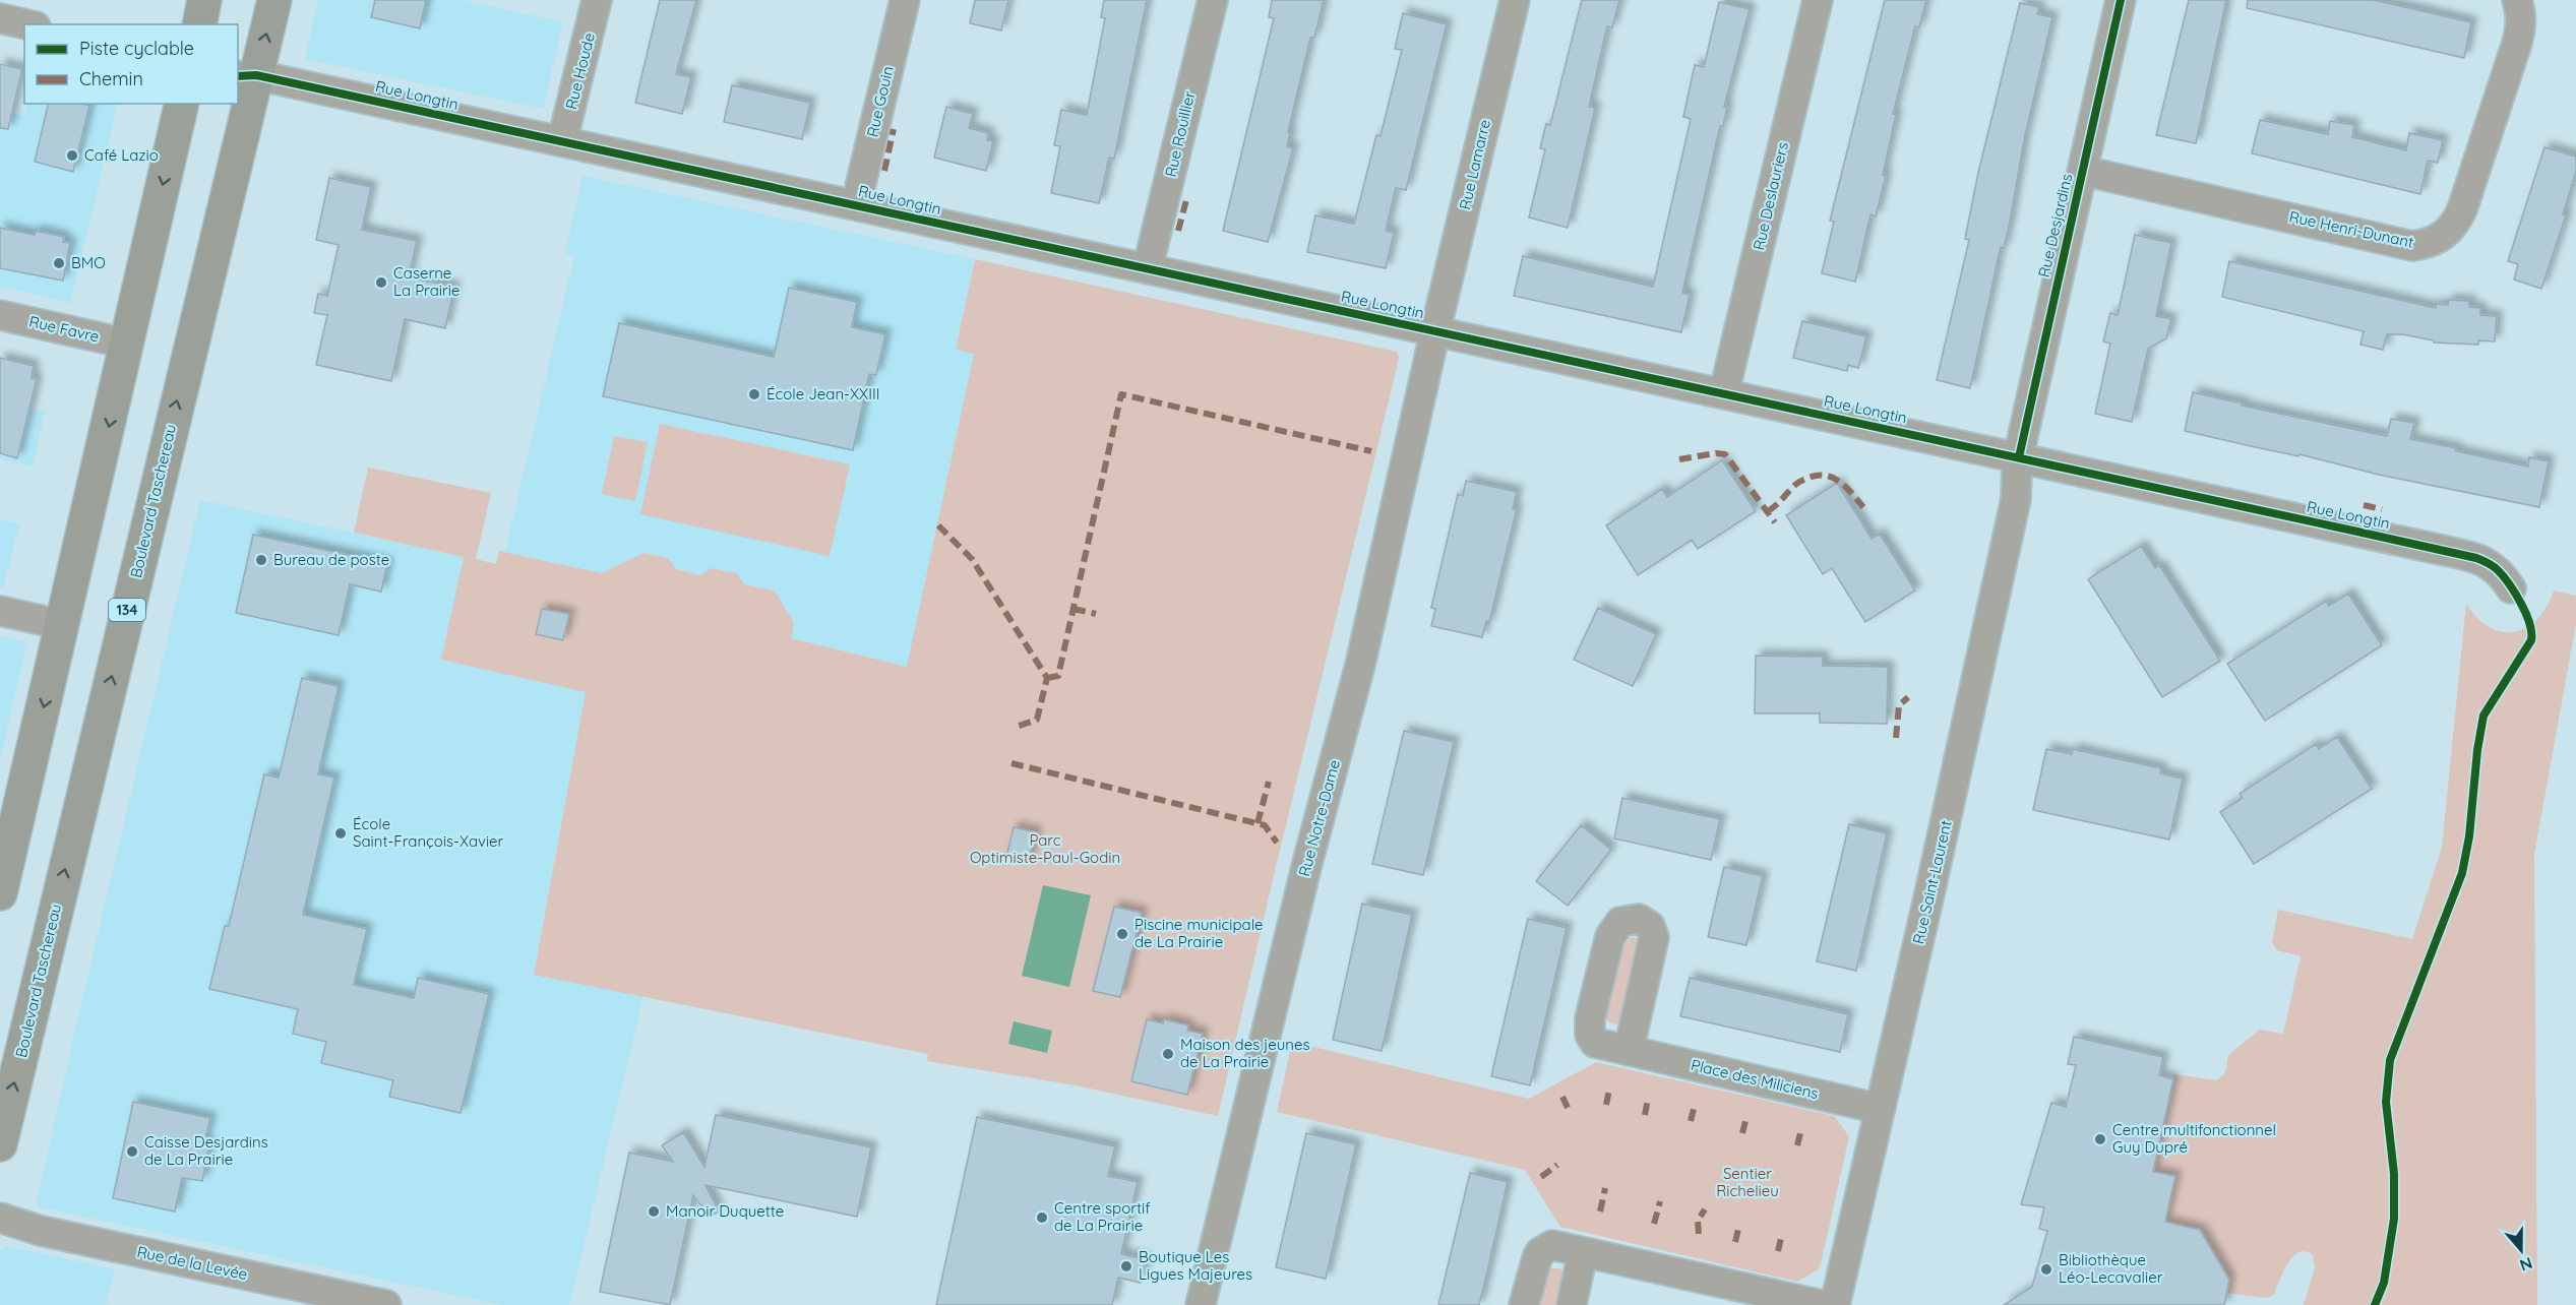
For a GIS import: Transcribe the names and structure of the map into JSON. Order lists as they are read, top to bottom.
{
  "streets": {
    "main road": ["Boulevard Taschereau", "134"],
    "street": [
      "Rue Houde",
      "Rue Longtin",
      "Rue Gouin",
      "Rue Rouillier",
      "Rue Lamarre",
      "Rue Deslauriers",
      "Rue Desjardins",
      "Rue Henri-Dunant",
      "Rue Favre",
      "Rue Notre-Dame",
      "Rue Saint-Laurent",
      "Place des Miliciens",
      "Rue de la Levée"
    ]
  },
  "crossings": [
    ["Rue Houde", "Rue Longtin"],
    ["Rue Longtin", "Rue Gouin"],
    ["Rue Longtin", "Rue Rouillier"],
    ["Rue Longtin", "Rue Lamarre"],
    ["Rue Longtin", "Rue Deslauriers"],
    ["Rue Longtin", "Rue Desjardins"],
    ["Rue Longtin", "Boulevard Taschereau"],
    ["Rue Longtin", "Rue Notre-Dame"],
    ["Rue Longtin", "Rue Saint-Laurent"],
    ["Rue Lamarre", "Rue Notre-Dame"],
    ["Rue Desjardins", "Rue Henri-Dunant"],
    ["Rue Desjardins", "Rue Saint-Laurent"],
    ["Rue Saint-Laurent", "Place des Miliciens"]
  ],
  "parks": ["Parc Optimiste-Paul-Godin", "Sentier Richelieu"],
  "places": [
    "Café Lazio",
    "BMO",
    "Caserne La Prairie",
    "École Jean-XXIII",
    "Bureau de poste",
    "École Saint-François-Xavier",
    "Piscine municipale de La Prairie",
    "Maison des jeunes de La Prairie",
    "Centre multifonctionnel Guy Dupré",
    "Caisse Desjardins de La Prairie",
    "Manoir Duquette",
    "Centre sportif de La Prairie",
    "Boutique Les Ligues Majeures",
    "Bibliothèque Léo-Lecavalier"
  ],
  "legend": ["Piste cyclable", "Chemin"],
  "north": "bottom"
}
